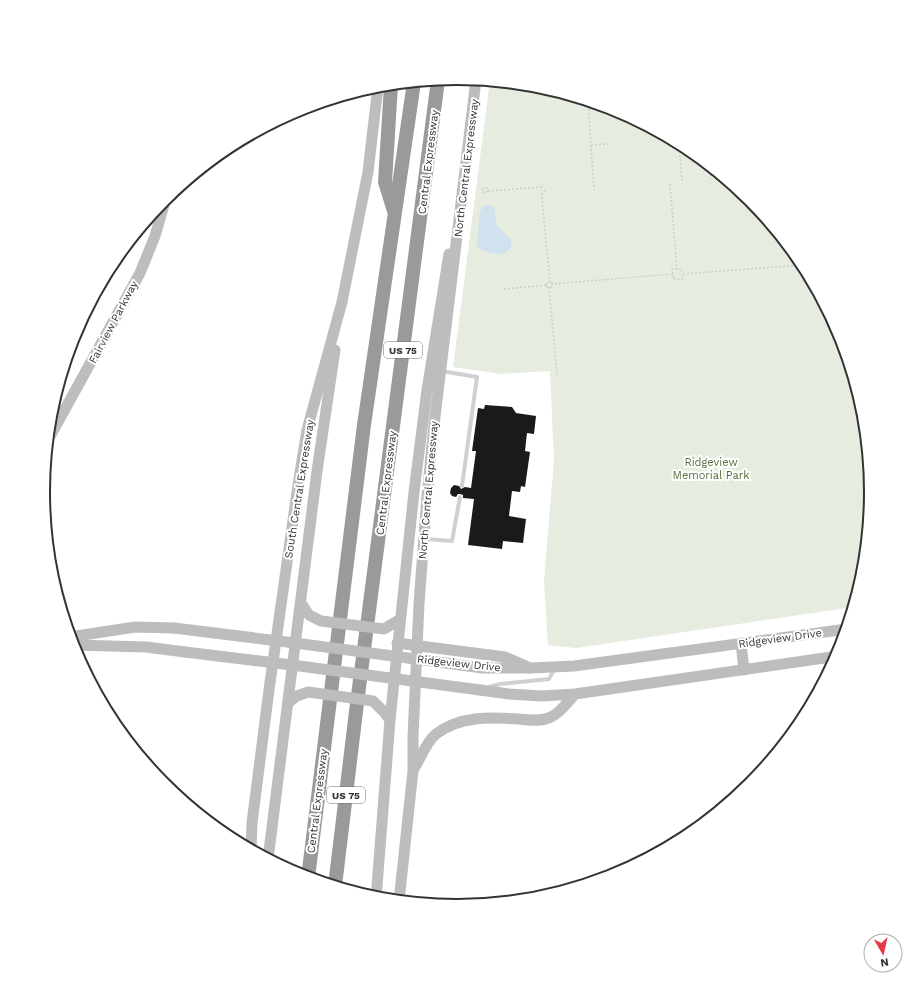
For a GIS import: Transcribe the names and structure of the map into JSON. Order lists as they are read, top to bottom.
{
  "streets": {
    "highway": ["Central Expressway", "US 75"],
    "main road": [
      "North Central Expressway",
      "Fairview Parkway",
      "South Central Expressway",
      "Ridgeview Drive"
    ]
  },
  "parks": ["Ridgeview Memorial Park"],
  "north": "bottom"
}
